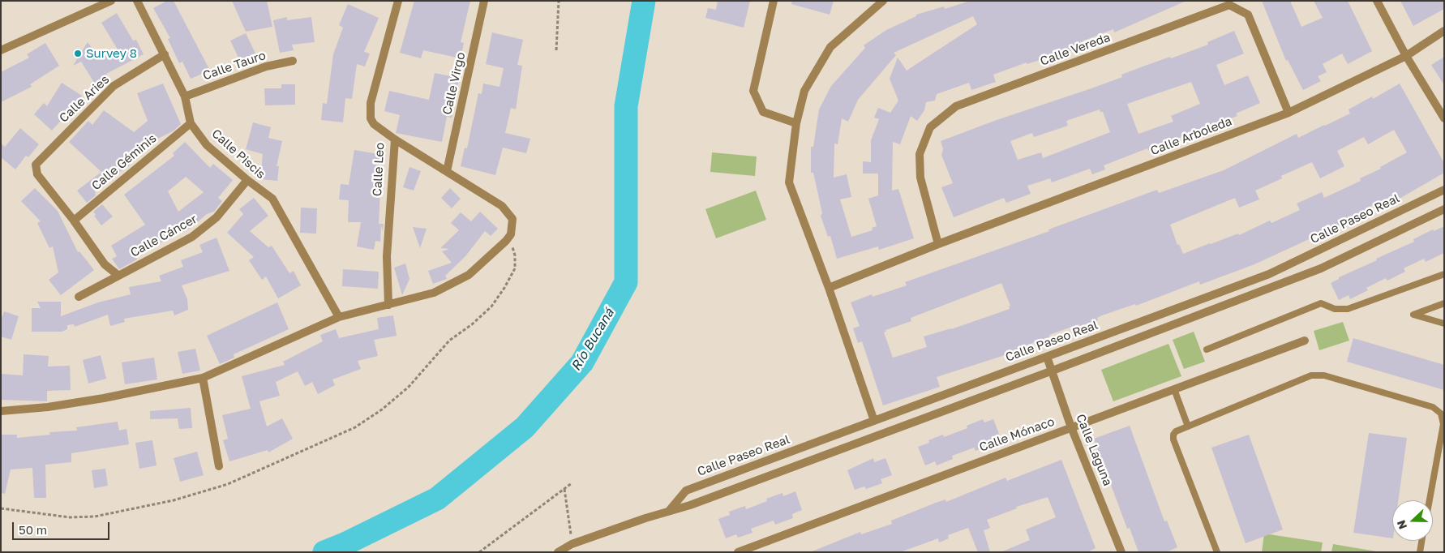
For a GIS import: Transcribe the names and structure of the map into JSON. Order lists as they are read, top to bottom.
{
  "streets": {
    "street": [
      "Calle Vereda",
      "Calle Tauro",
      "Calle Virgo",
      "Calle Aries",
      "Calle Arboleda",
      "Calle Piscis",
      "Calle Géminis",
      "Calle Leo",
      "Calle Paseo Real",
      "Calle Cáncer",
      "Calle Mónaco",
      "Calle Laguna"
    ]
  },
  "crossings": [
    ["Calle Vereda", "Calle Arboleda"],
    ["Calle Tauro", "Calle Piscis"],
    ["Calle Aries", "Calle Piscis"],
    ["Calle Aries", "Calle Géminis"],
    ["Calle Piscis", "Calle Géminis"],
    ["Calle Piscis", "Calle Cáncer"],
    ["Calle Paseo Real", "Calle Laguna"],
    ["Calle Mónaco", "Calle Laguna"]
  ],
  "water": ["Río Bucaná"],
  "places": ["Survey 8"],
  "scale_bar": "50 m",
  "north": "left"
}
